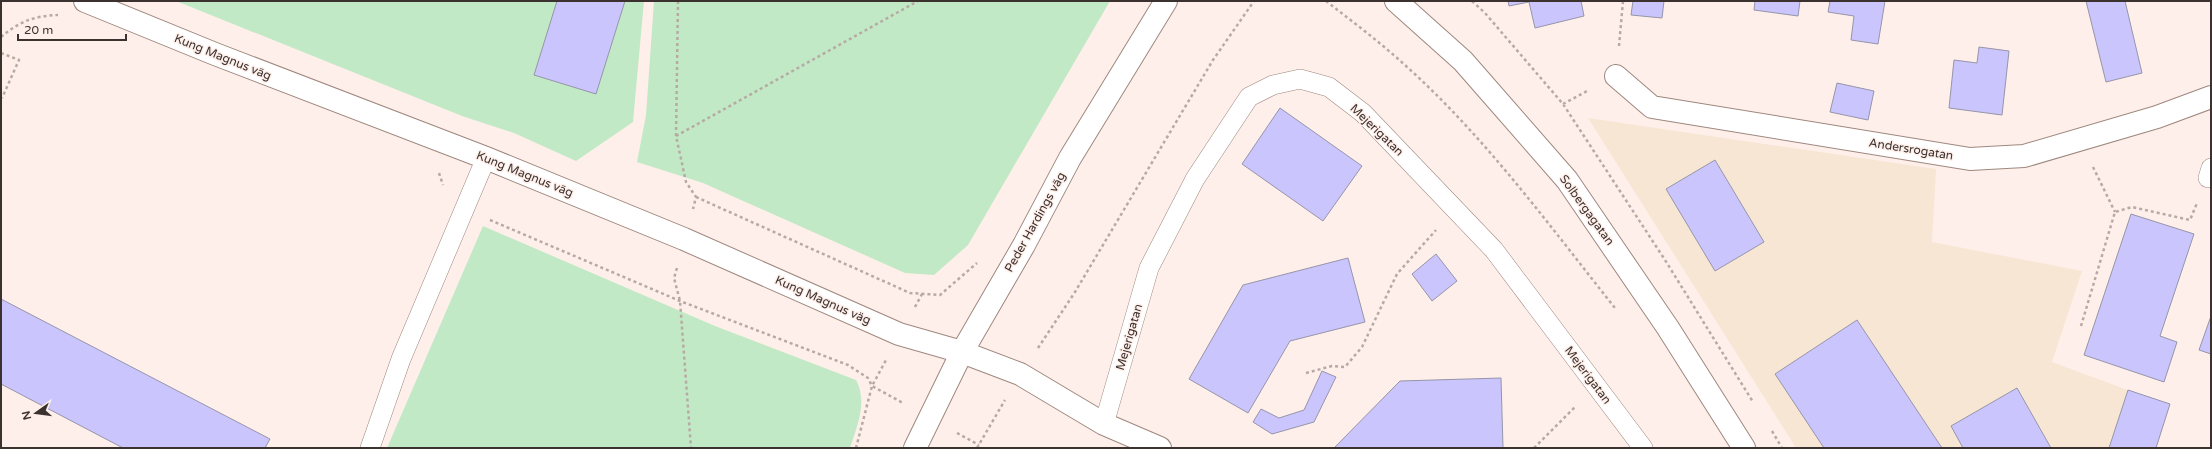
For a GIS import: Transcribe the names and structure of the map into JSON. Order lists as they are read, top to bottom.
{
  "streets": {
    "street": [
      "Kung Magnus väg",
      "Andersrogatan",
      "Solbergagatan",
      "Peder Hardings väg"
    ],
    "lane": ["Mejerigatan"]
  },
  "crossings": [
    ["Kung Magnus väg", "Peder Hardings väg"]
  ],
  "scale_bar": "20 m",
  "north": "left"
}
